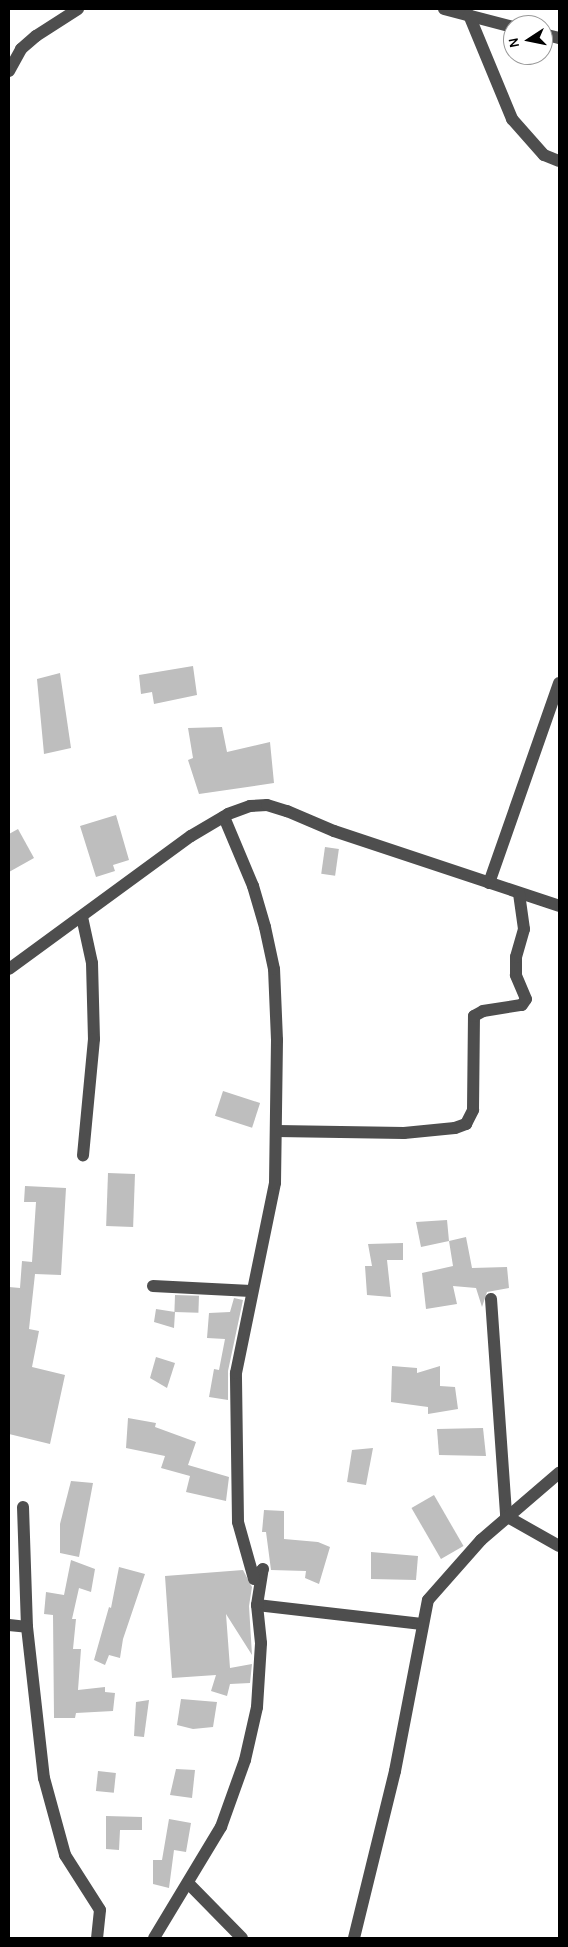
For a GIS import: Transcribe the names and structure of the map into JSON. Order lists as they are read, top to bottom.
{
  "north": "left"
}
